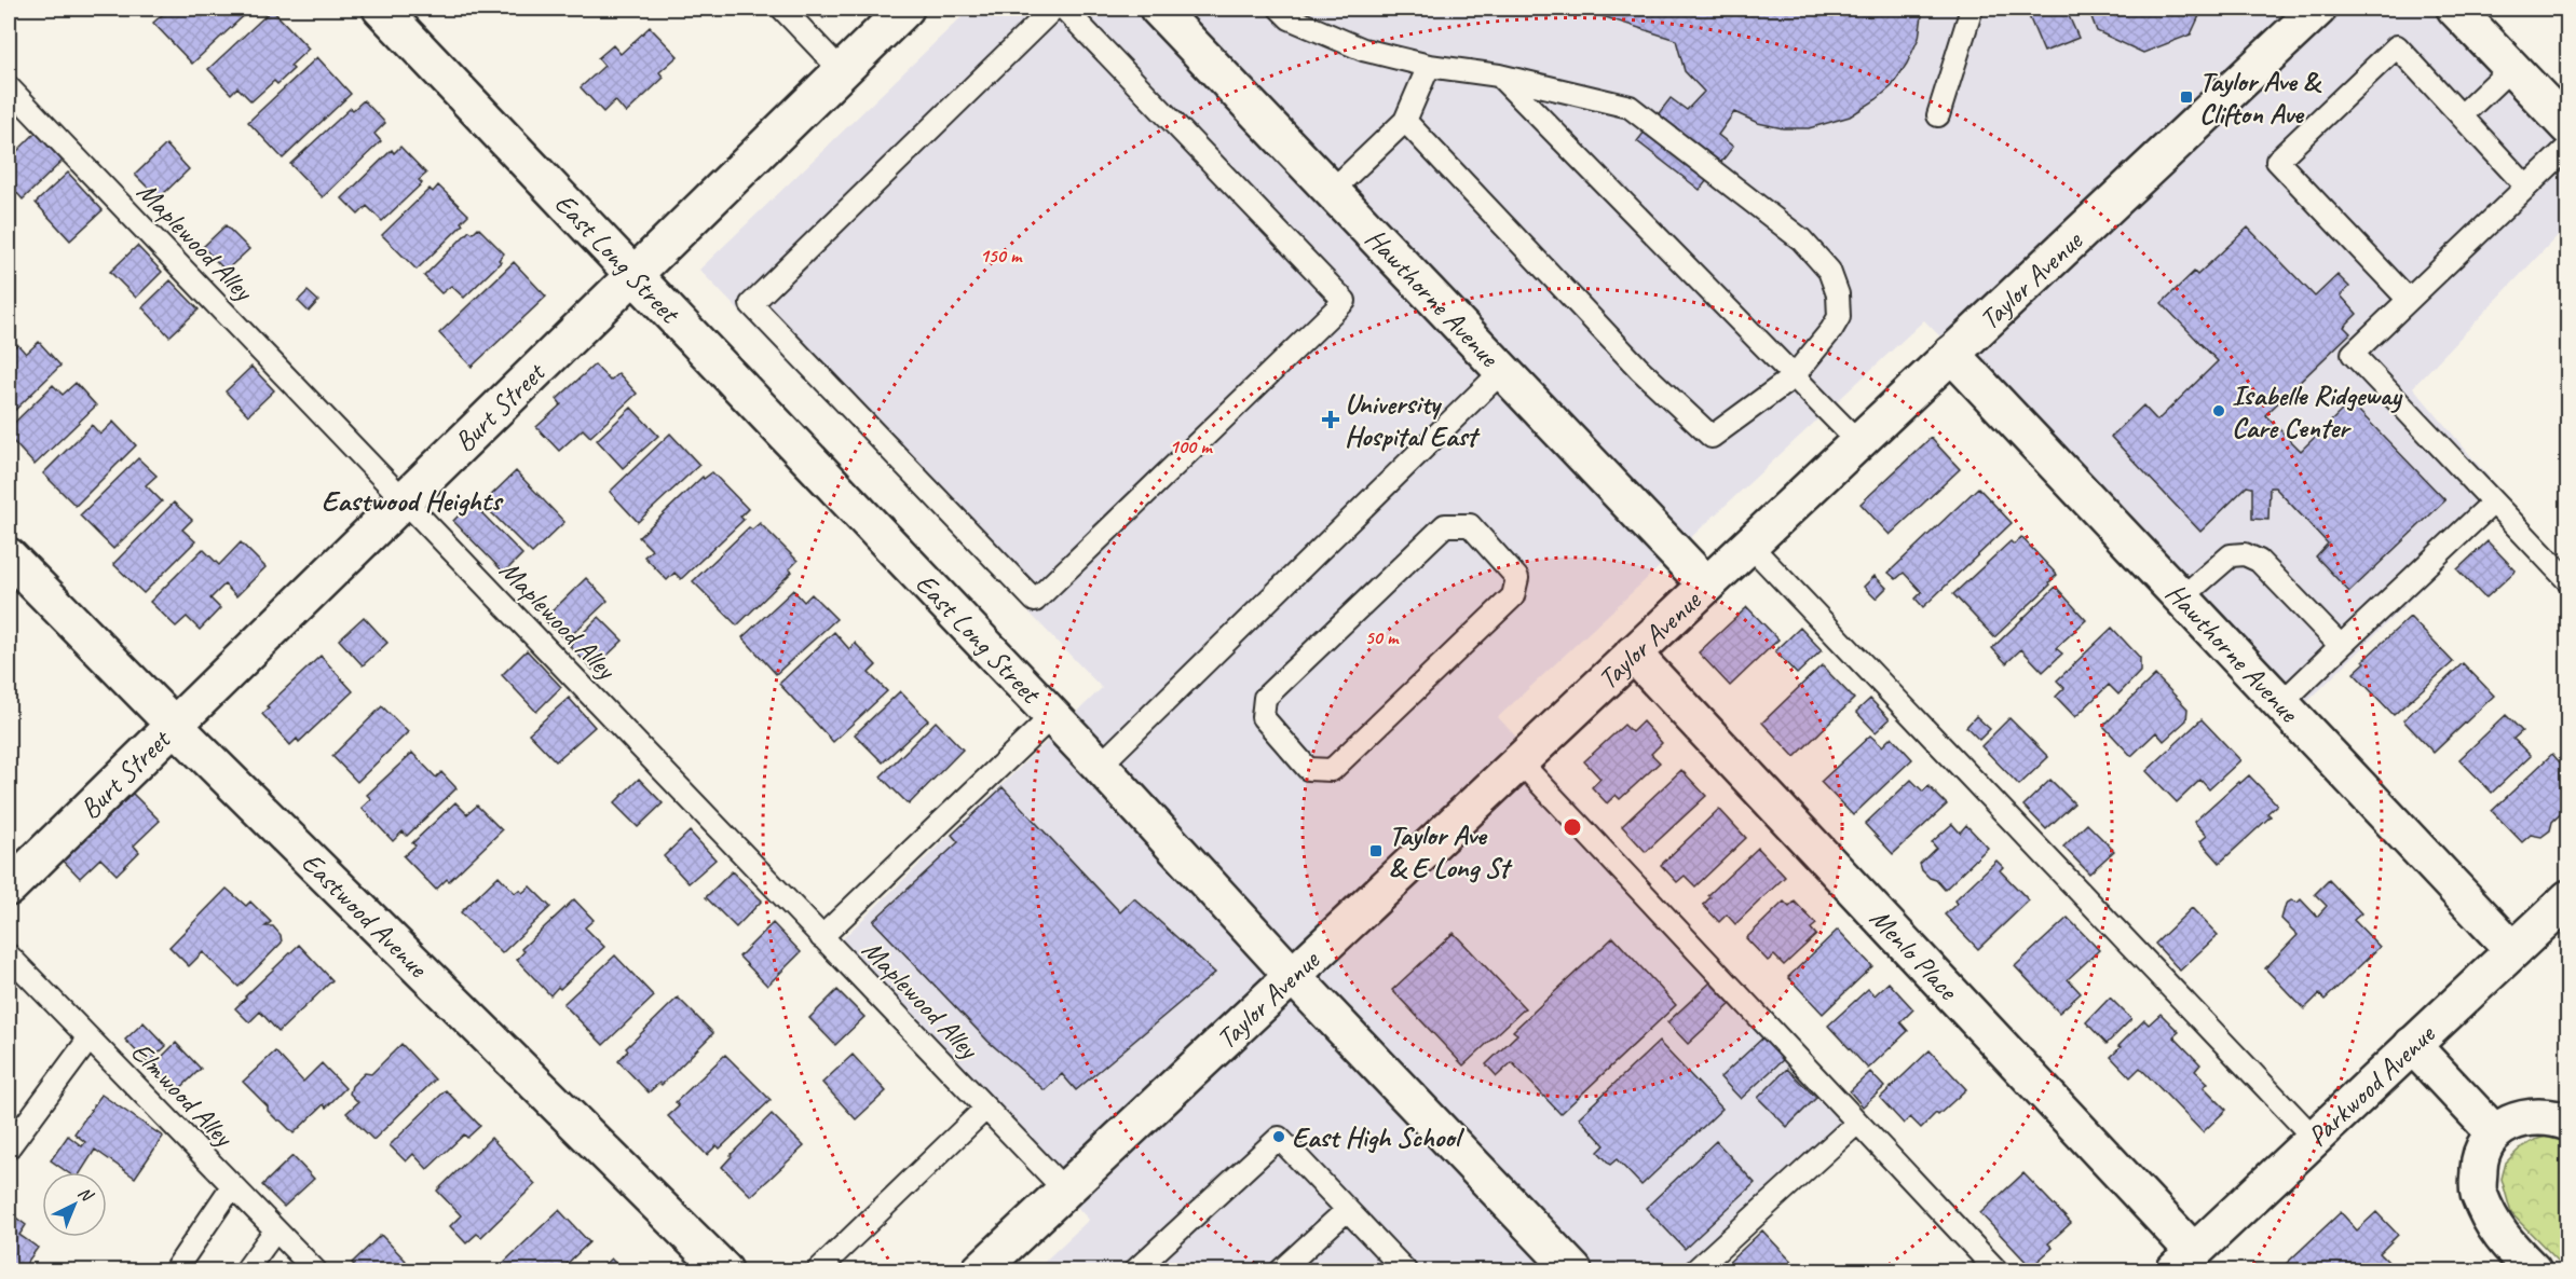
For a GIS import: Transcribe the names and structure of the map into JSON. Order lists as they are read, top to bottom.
{
  "streets": {
    "street": [
      "East Long Street",
      "Taylor Avenue",
      "Hawthorne Avenue",
      "Burt Street",
      "Eastwood Avenue",
      "Menlo Place",
      "Parkwood Avenue"
    ],
    "lane": ["Maplewood Alley", "Elmwood Alley"]
  },
  "crossings": [
    ["Maplewood Alley", "Taylor Avenue"],
    ["Maplewood Alley", "Burt Street"],
    ["East Long Street", "Taylor Avenue"],
    ["East Long Street", "Burt Street"],
    ["Taylor Avenue", "Hawthorne Avenue"],
    ["Taylor Avenue", "Menlo Place"],
    ["Hawthorne Avenue", "Parkwood Avenue"],
    ["Burt Street", "Eastwood Avenue"],
    ["Menlo Place", "Parkwood Avenue"]
  ],
  "districts": ["Eastwood Heights"],
  "places": {
    "transit": ["Taylor Ave & Clifton Ave", "Taylor Ave & E Long St"],
    "other": ["Isabelle Ridgeway Care Center", "East High School"],
    "health": ["University Hospital East"]
  },
  "north": "top right",
  "rings": ["150 m", "100 m", "50 m"]
}
